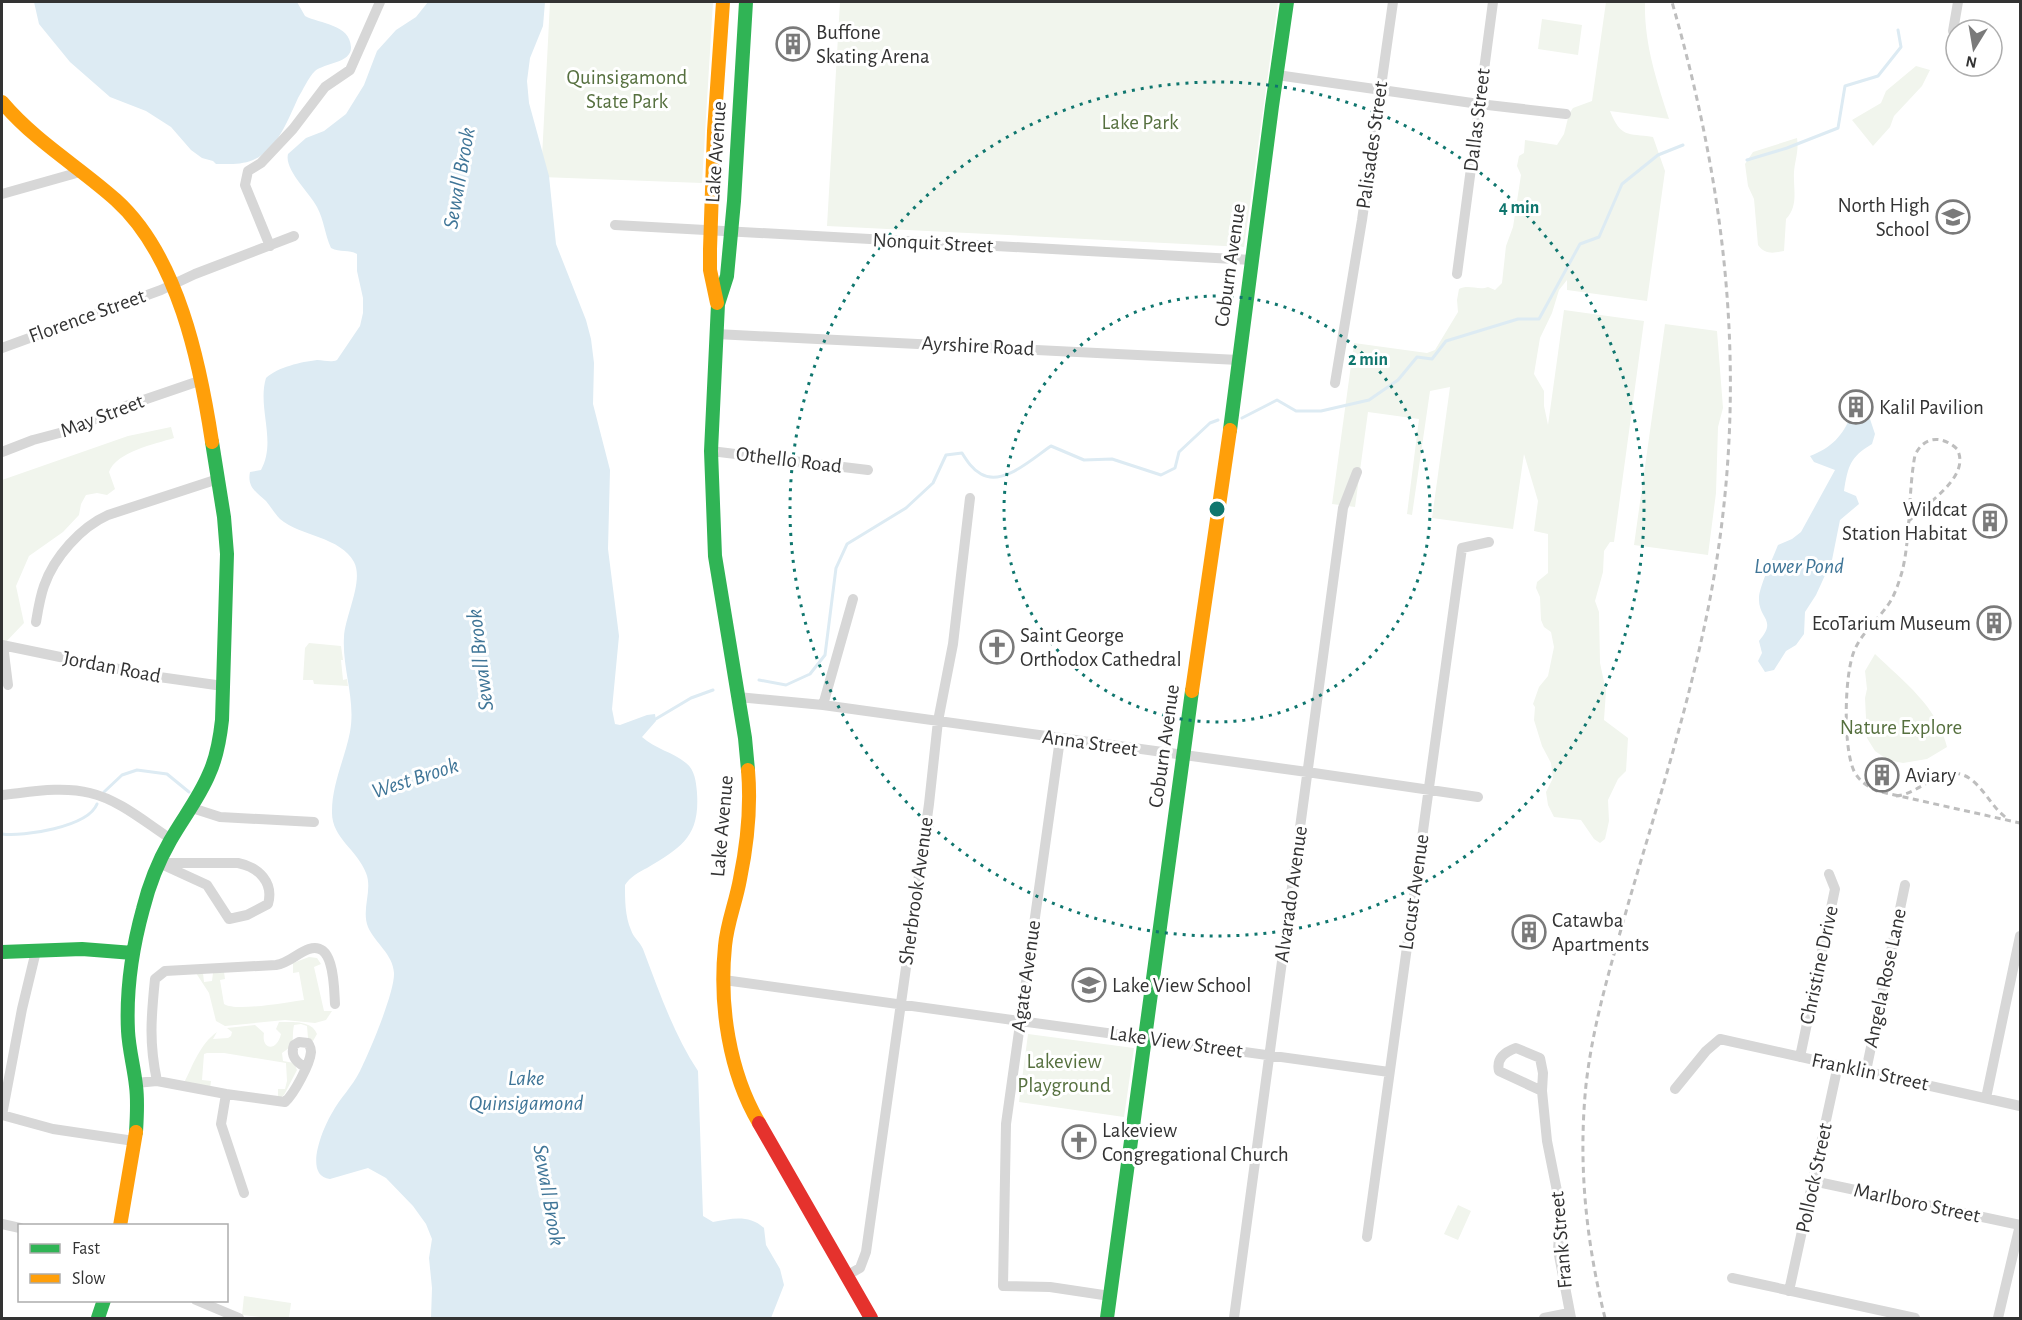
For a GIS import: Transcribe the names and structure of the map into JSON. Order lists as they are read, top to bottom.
{
  "streets": {
    "main road": ["Lake Avenue", "Coburn Avenue"],
    "street": [
      "Dallas Street",
      "Palisades Street",
      "Nonquit Street",
      "Florence Street",
      "Ayrshire Road",
      "May Street",
      "Othello Road",
      "Jordan Road",
      "Anna Street",
      "Sherbrook Avenue",
      "Locust Avenue",
      "Alvarado Avenue",
      "Christine Drive",
      "Agate Avenue",
      "Angela Rose Lane",
      "Lake View Street",
      "Franklin Street",
      "Pollock Street",
      "Marlboro Street",
      "Frank Street"
    ]
  },
  "crossings": [
    ["Lake Avenue", "Nonquit Street"],
    ["Lake Avenue", "Ayrshire Road"],
    ["Lake Avenue", "Othello Road"],
    ["Lake Avenue", "Anna Street"],
    ["Lake Avenue", "Sherbrook Avenue"],
    ["Nonquit Street", "Coburn Avenue"],
    ["Coburn Avenue", "Ayrshire Road"],
    ["Coburn Avenue", "Anna Street"],
    ["Coburn Avenue", "Agate Avenue"],
    ["Coburn Avenue", "Lake View Street"],
    ["Anna Street", "Sherbrook Avenue"],
    ["Anna Street", "Locust Avenue"],
    ["Anna Street", "Alvarado Avenue"],
    ["Anna Street", "Agate Avenue"],
    ["Sherbrook Avenue", "Lake View Street"],
    ["Locust Avenue", "Lake View Street"],
    ["Alvarado Avenue", "Lake View Street"],
    ["Christine Drive", "Franklin Street"],
    ["Agate Avenue", "Lake View Street"],
    ["Angela Rose Lane", "Franklin Street"],
    ["Franklin Street", "Pollock Street"],
    ["Pollock Street", "Marlboro Street"]
  ],
  "water": [
    "Sewall Brook",
    "Lower Pond",
    "West Brook",
    "Lake Quinsigamond"
  ],
  "parks": [
    "Quinsigamond State Park",
    "Lake Park",
    "Nature Explore",
    "Lakeview Playground"
  ],
  "places": {
    "building": [
      "Buffone Skating Arena",
      "Kalil Pavilion",
      "Wildcat Station Habitat",
      "EcoTarium Museum",
      "Aviary",
      "Catawba Apartments"
    ],
    "school or university": ["North High School", "Lake View School"],
    "church": ["Saint George Orthodox Cathedral", "Lakeview Congregational Church"]
  },
  "legend": ["Fast", "Slow"],
  "north": "bottom",
  "rings": ["4 min", "2 min"]
}
